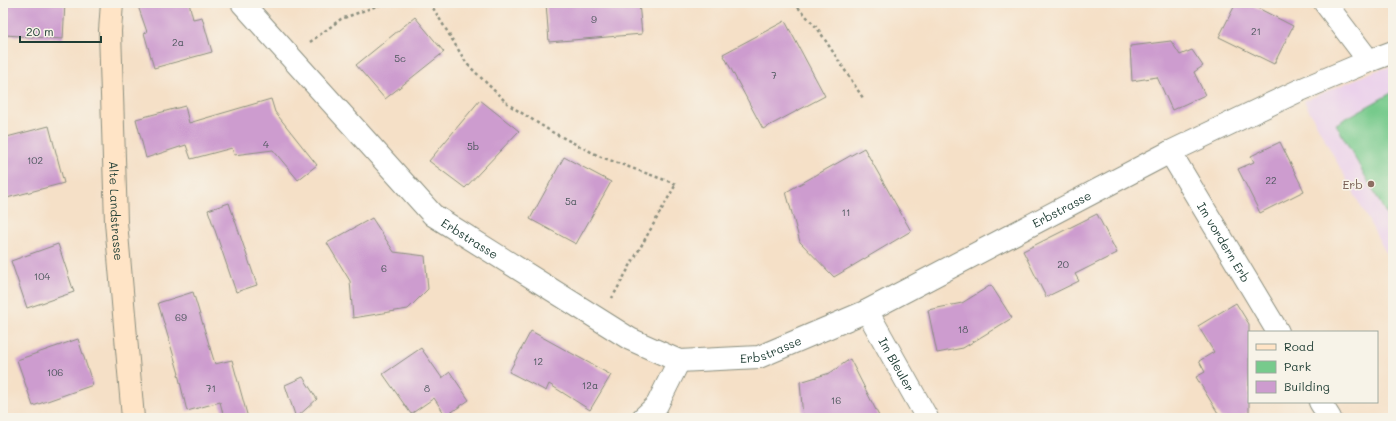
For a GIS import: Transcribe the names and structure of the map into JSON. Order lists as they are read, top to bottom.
{
  "streets": {
    "main road": ["Alte Landstrasse"],
    "street": ["Erbstrasse", "Im vordern Erb", "Im Bleuler"]
  },
  "crossings": [
    ["Erbstrasse", "Im vordern Erb"],
    ["Erbstrasse", "Im Bleuler"]
  ],
  "places": ["Erb"],
  "house_numbers": [
    "9",
    "21",
    "2a",
    "5c",
    "7",
    "4",
    "5b",
    "102",
    "22",
    "5a",
    "11",
    "20",
    "6",
    "104",
    "69",
    "18",
    "12",
    "106",
    "12a",
    "71",
    "8",
    "16"
  ],
  "legend": ["Road", "Park", "Building"],
  "scale_bar": "20 m"
}
